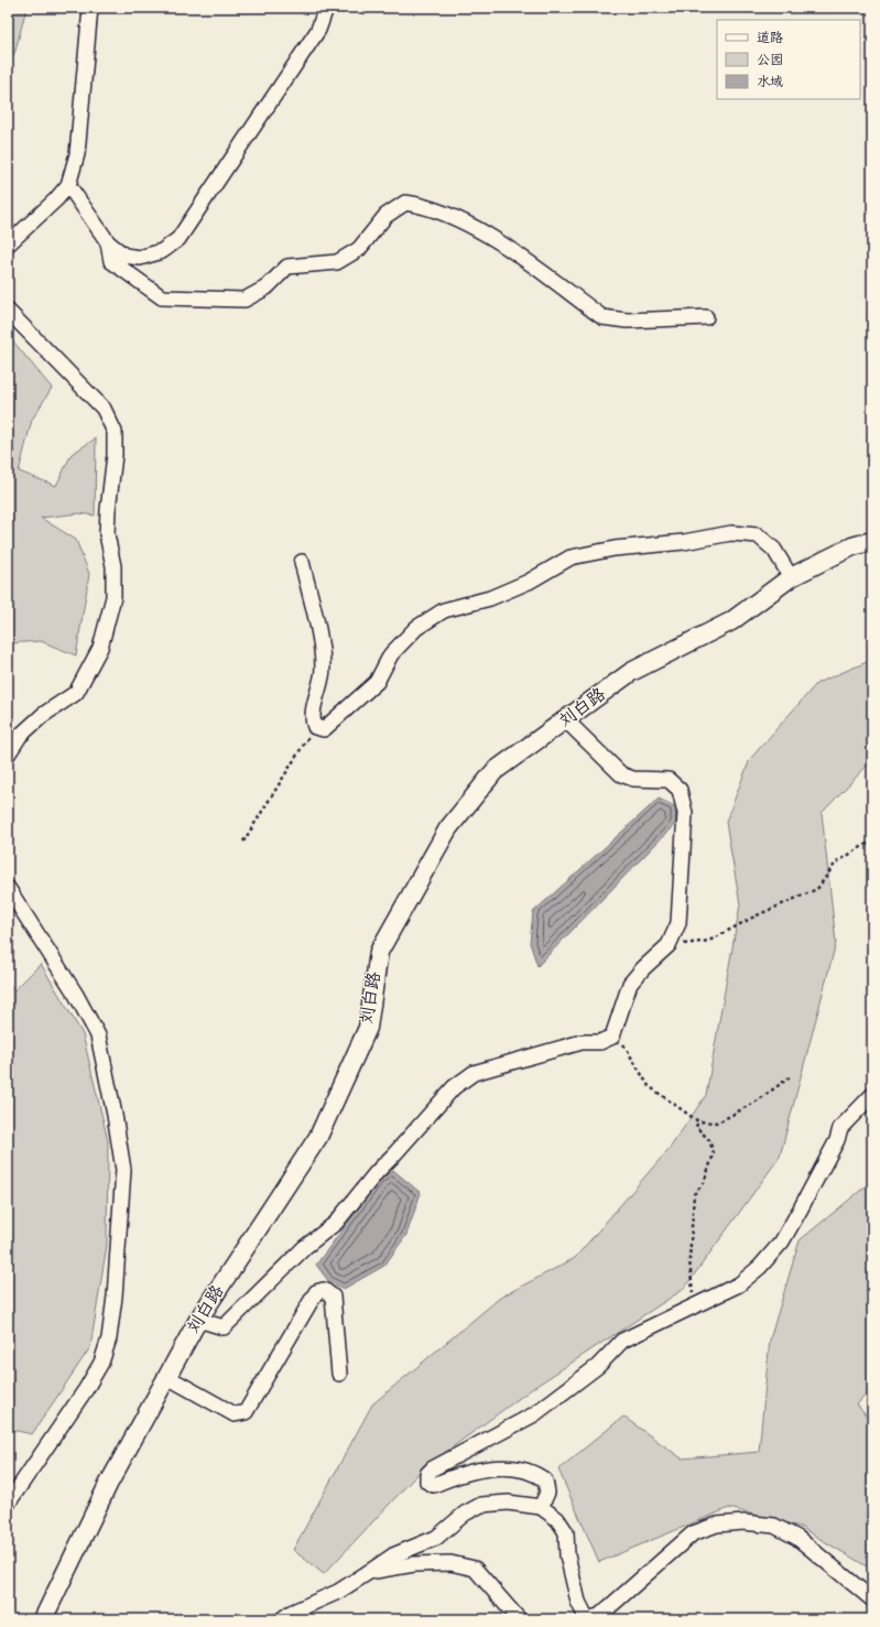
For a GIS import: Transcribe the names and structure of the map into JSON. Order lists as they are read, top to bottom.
{
  "streets": {
    "street": ["刘白路"]
  },
  "legend": ["道路", "公园", "水域"]
}
